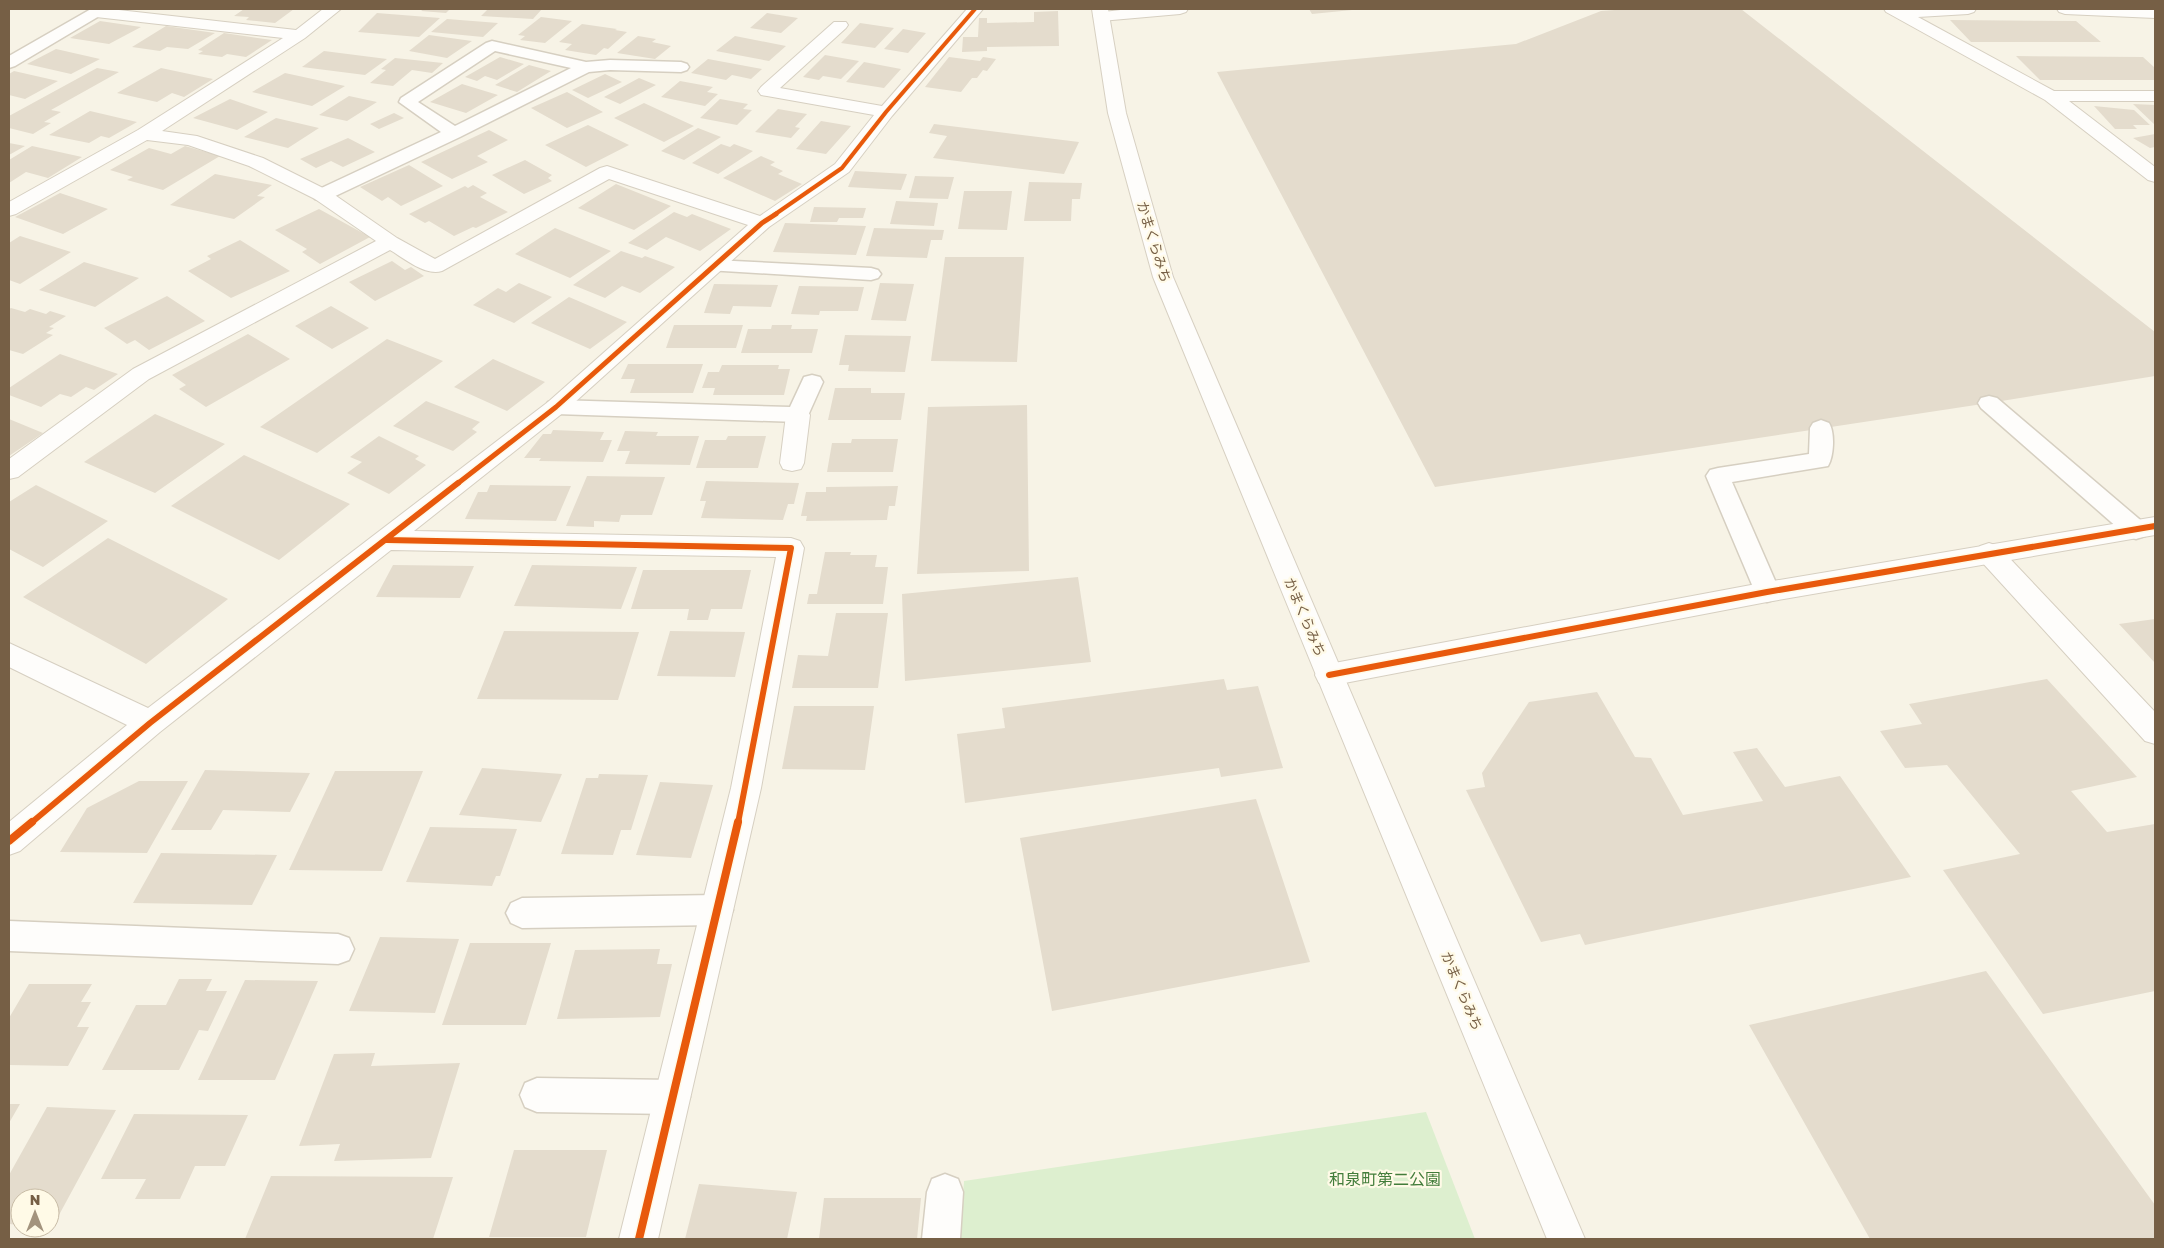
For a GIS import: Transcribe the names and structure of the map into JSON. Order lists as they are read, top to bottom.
{
  "streets": {
    "street": ["かまくらみち"]
  },
  "parks": ["和泉町第二公園"],
  "north": "top"
}
